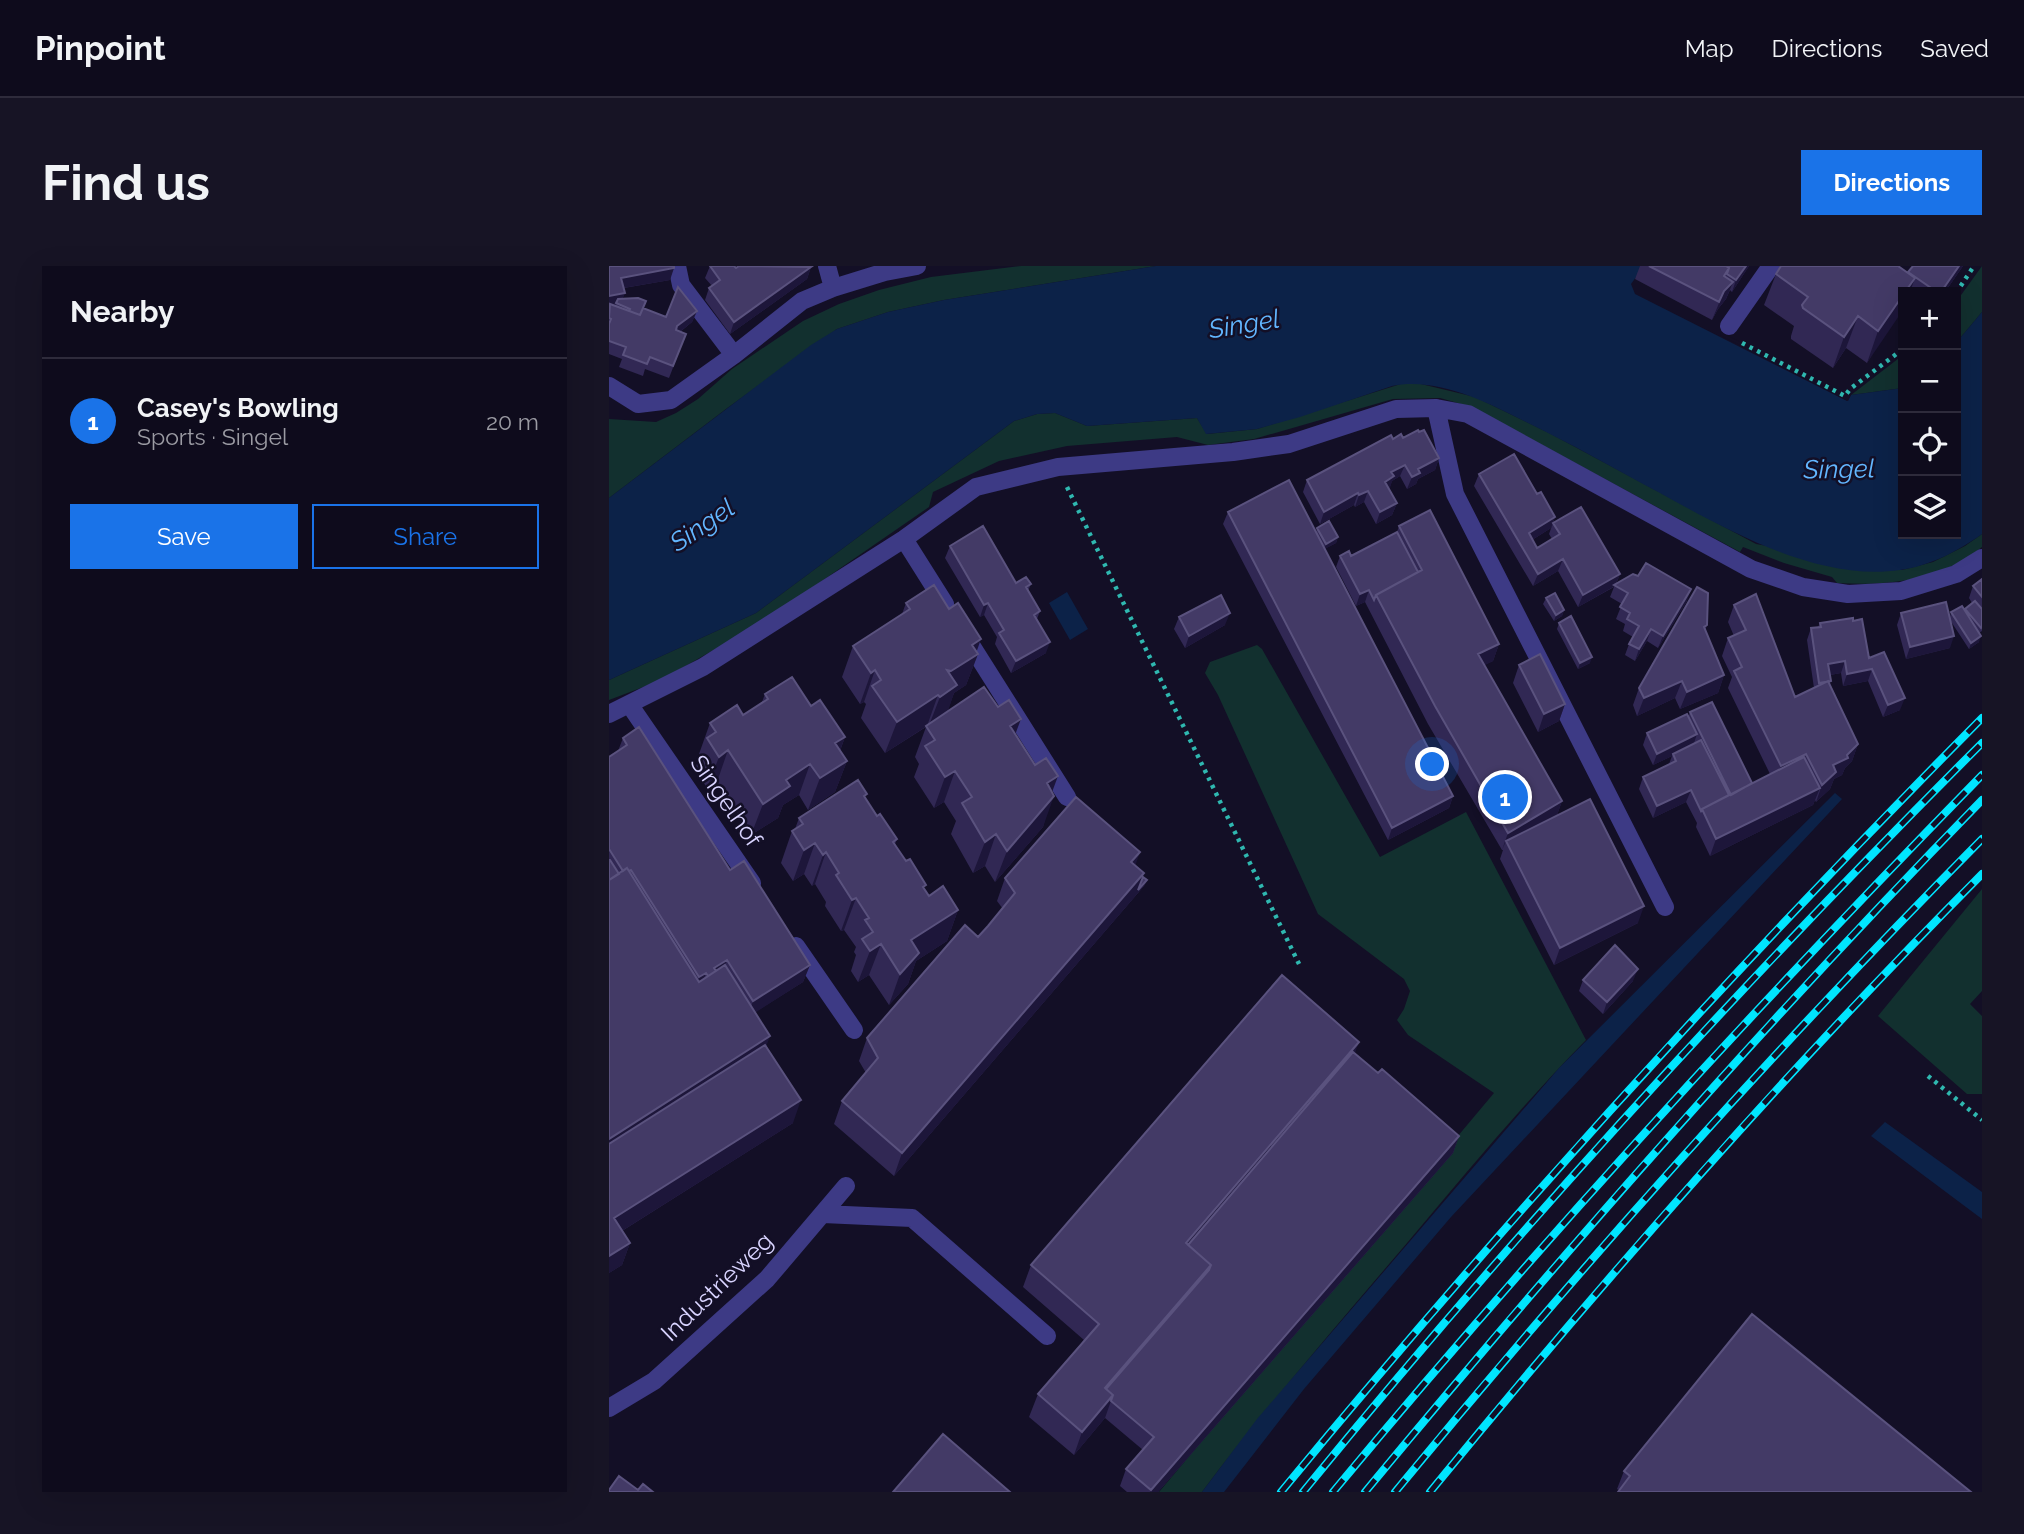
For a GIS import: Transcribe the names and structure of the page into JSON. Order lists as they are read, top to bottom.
{
  "streets": {
    "street": ["Singelhof", "Industrieweg"]
  },
  "water": ["Singel"],
  "page": {
    "header": "Pinpoint",
    "nav": ["Map", "Directions", "Saved"],
    "buttons": [
      "Directions",
      ["Save", "Share"]
    ],
    "title": "Find us",
    "heading": "Nearby",
    "map_buttons": ["+", "−"],
    "list": [
      {
        "mark": "1",
        "name": "Casey's Bowling",
        "note": "Sports · Singel",
        "value": "20 m"
      }
    ],
    "pins": "1"
  }
}
